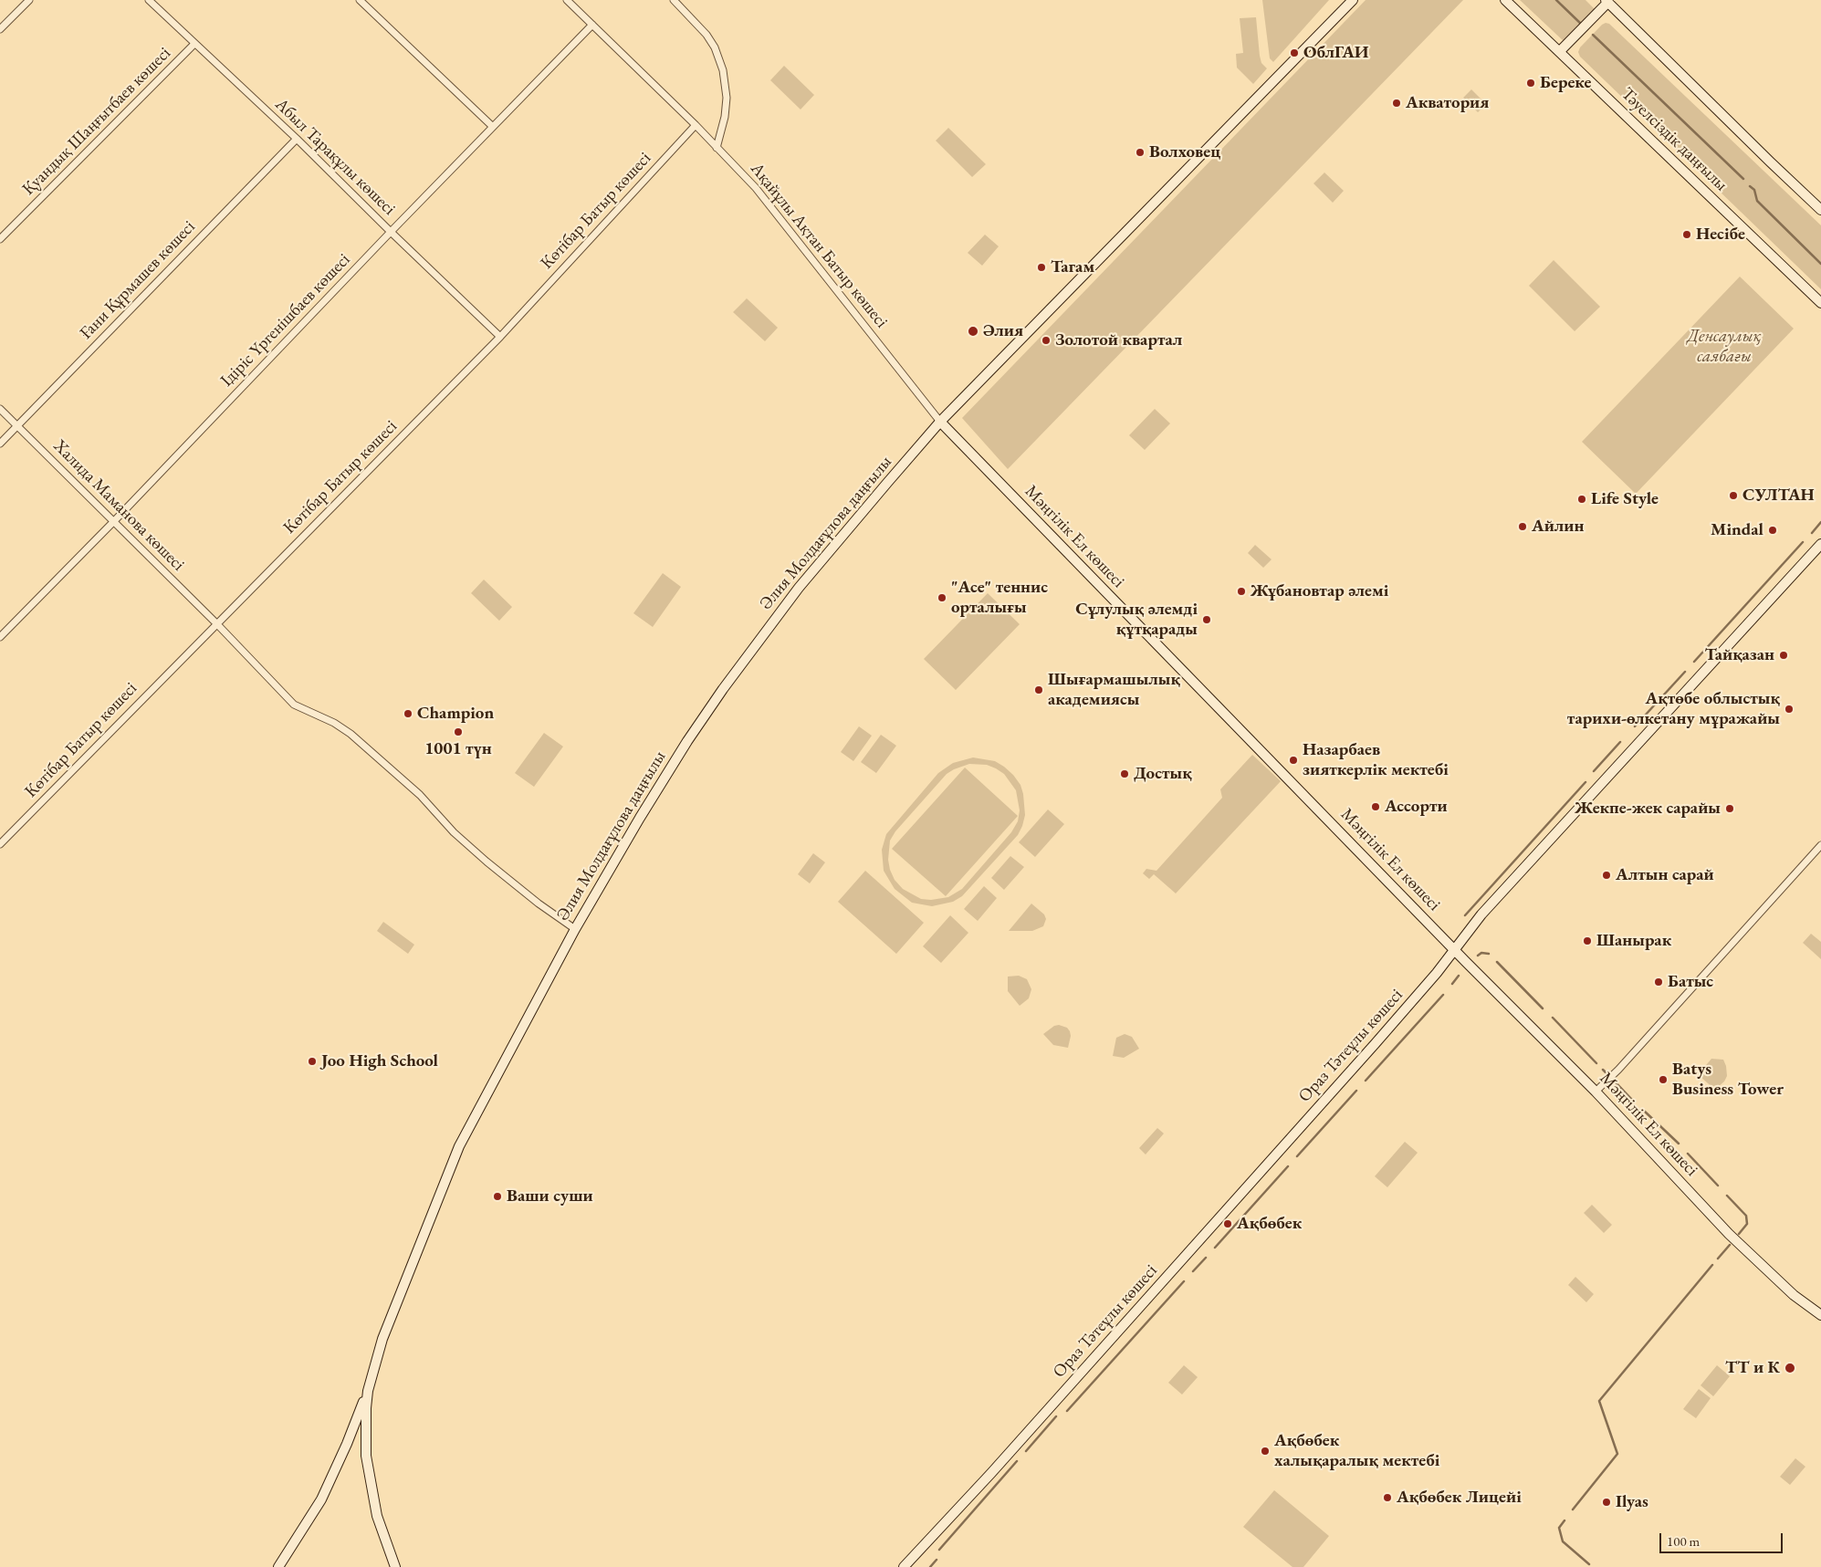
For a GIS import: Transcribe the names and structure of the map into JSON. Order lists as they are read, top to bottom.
{
  "streets": {
    "street": [
      "Қуандық Шаңғытбаев көшесі",
      "Тәуелсіздік даңғылы",
      "Абыл Тарақұлы көшесі",
      "Көтібар Батыр көшесі",
      "Ақайұлы Ақтан Батыр көшесі",
      "Ғани Құрмашев көшесі",
      "Ідіріс Үргенішбаев көшесі",
      "Халида Маманова көшесі",
      "Әлия Молдағұлова даңғылы",
      "Мәңгілік Ел көшесі",
      "Ораз Тәтеұлы көшесі"
    ]
  },
  "crossings": [
    ["Қуандық Шаңғытбаев көшесі", "Абыл Тарақұлы көшесі"],
    ["Абыл Тарақұлы көшесі", "Көтібар Батыр көшесі"],
    ["Абыл Тарақұлы көшесі", "Ғани Құрмашев көшесі"],
    ["Абыл Тарақұлы көшесі", "Ідіріс Үргенішбаев көшесі"],
    ["Көтібар Батыр көшесі", "Ақайұлы Ақтан Батыр көшесі"],
    ["Көтібар Батыр көшесі", "Халида Маманова көшесі"],
    ["Ақайұлы Ақтан Батыр көшесі", "Ідіріс Үргенішбаев көшесі"],
    ["Ақайұлы Ақтан Батыр көшесі", "Әлия Молдағұлова даңғылы"],
    ["Ақайұлы Ақтан Батыр көшесі", "Мәңгілік Ел көшесі"],
    ["Ғани Құрмашев көшесі", "Халида Маманова көшесі"],
    ["Ідіріс Үргенішбаев көшесі", "Халида Маманова көшесі"],
    ["Халида Маманова көшесі", "Әлия Молдағұлова даңғылы"],
    ["Әлия Молдағұлова даңғылы", "Мәңгілік Ел көшесі"],
    ["Мәңгілік Ел көшесі", "Ораз Тәтеұлы көшесі"]
  ],
  "parks": ["Денсаулық саябағы"],
  "places": [
    "ОблГАИ",
    "Береке",
    "Акватория",
    "Волховец",
    "Несiбе",
    "Тагам",
    "Әлия",
    "Золотой квартал",
    "СУЛТАН",
    "Life Style",
    "Айлин",
    "Mindal",
    "Жұбановтар әлемі",
    "\"Ace\" теннис орталығы",
    "Сұлулық әлемді құтқарады",
    "Тайқазан",
    "Шығармашылық академиясы",
    "Ақтөбе облыстық тарихи-өлкетану мұражайы",
    "Champion",
    "1001 түн",
    "Назарбаев зияткерлік мектебі",
    "Достық",
    "Ассорти",
    "Жекпе-жек сарайы",
    "Алтын сарай",
    "Шанырак",
    "Батыс",
    "Joo High School",
    "Batys Business Tower",
    "Ваши суши",
    "Ақбөбек",
    "ТТ и К",
    "Ақбөбек халықаралық мектебі",
    "Ақбөбек Лицейі",
    "Ilyas"
  ],
  "scale_bar": "100 m"
}
